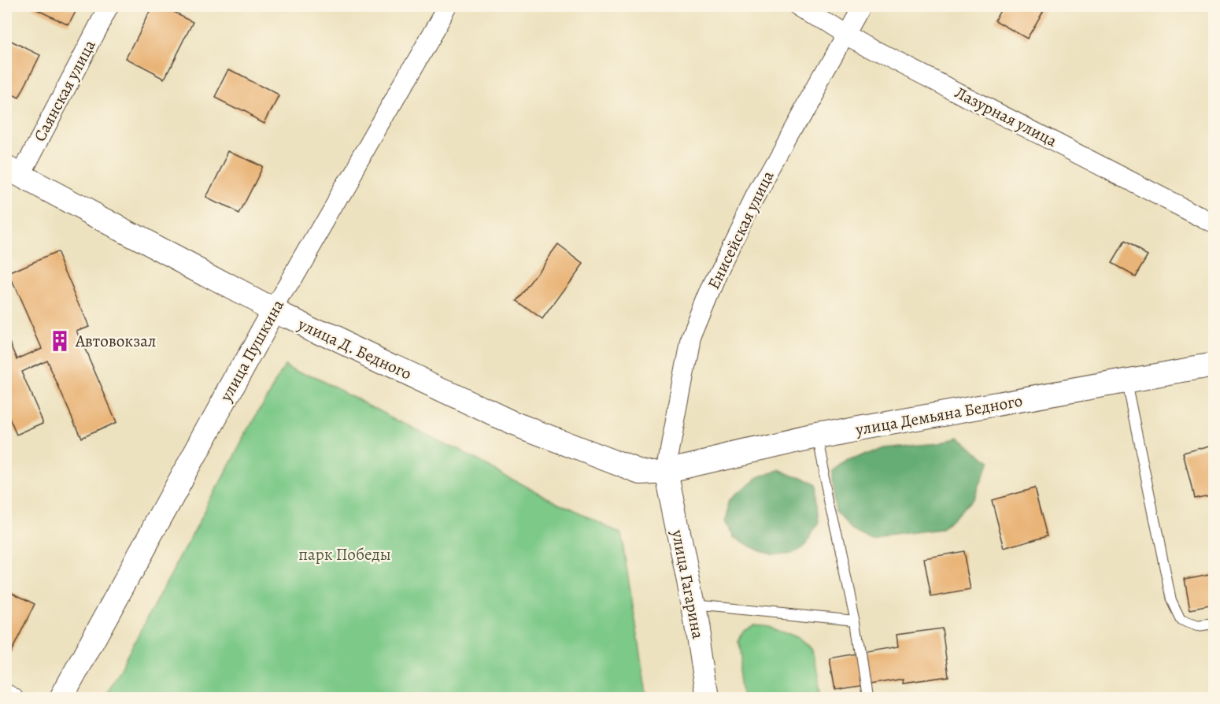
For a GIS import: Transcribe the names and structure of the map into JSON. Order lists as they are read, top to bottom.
{
  "streets": {
    "street": [
      "Саянская улица",
      "Лазурная улица",
      "Енисейская улица",
      "улица Д. Бедного",
      "улица Пушкина",
      "улица Демьяна Бедного",
      "улица Гагарина"
    ]
  },
  "crossings": [
    ["Саянская улица", "улица Д. Бедного"],
    ["Лазурная улица", "Енисейская улица"],
    ["Енисейская улица", "улица Д. Бедного"],
    ["Енисейская улица", "улица Демьяна Бедного"],
    ["Енисейская улица", "улица Гагарина"],
    ["улица Д. Бедного", "улица Пушкина"],
    ["улица Д. Бедного", "улица Демьяна Бедного"],
    ["улица Д. Бедного", "улица Гагарина"],
    ["улица Демьяна Бедного", "улица Гагарина"]
  ],
  "parks": ["парк Победы"],
  "places": {
    "building": ["Автовокзал"]
  }
}
